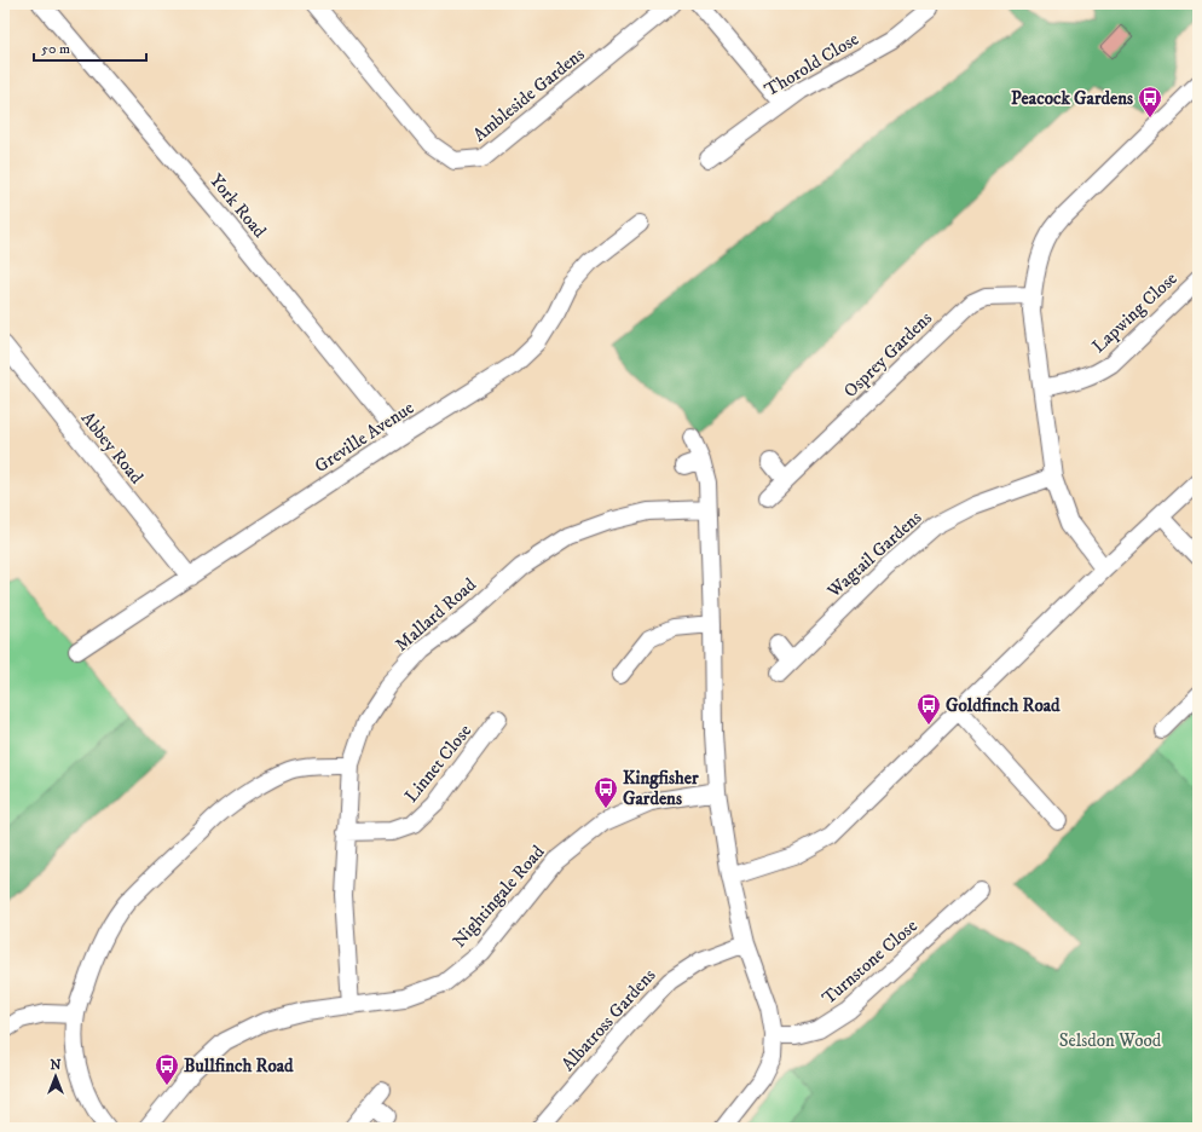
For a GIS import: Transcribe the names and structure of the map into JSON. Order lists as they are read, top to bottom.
{
  "streets": {
    "street": [
      "Thorold Close",
      "Ambleside Gardens",
      "York Road",
      "Lapwing Close",
      "Osprey Gardens",
      "Greville Avenue",
      "Abbey Road",
      "Wagtail Gardens",
      "Mallard Road",
      "Linnet Close",
      "Nightingale Road",
      "Turnstone Close",
      "Albatross Gardens"
    ]
  },
  "crossings": [
    ["York Road", "Greville Avenue"],
    ["Greville Avenue", "Abbey Road"],
    ["Mallard Road", "Linnet Close"],
    ["Mallard Road", "Nightingale Road"]
  ],
  "parks": ["Selsdon Wood"],
  "places": {
    "bus stop": [
      "Peacock Gardens",
      "Goldfinch Road",
      "Kingfisher Gardens",
      "Bullfinch Road"
    ]
  },
  "scale_bar": "50 m",
  "north": "top"
}
